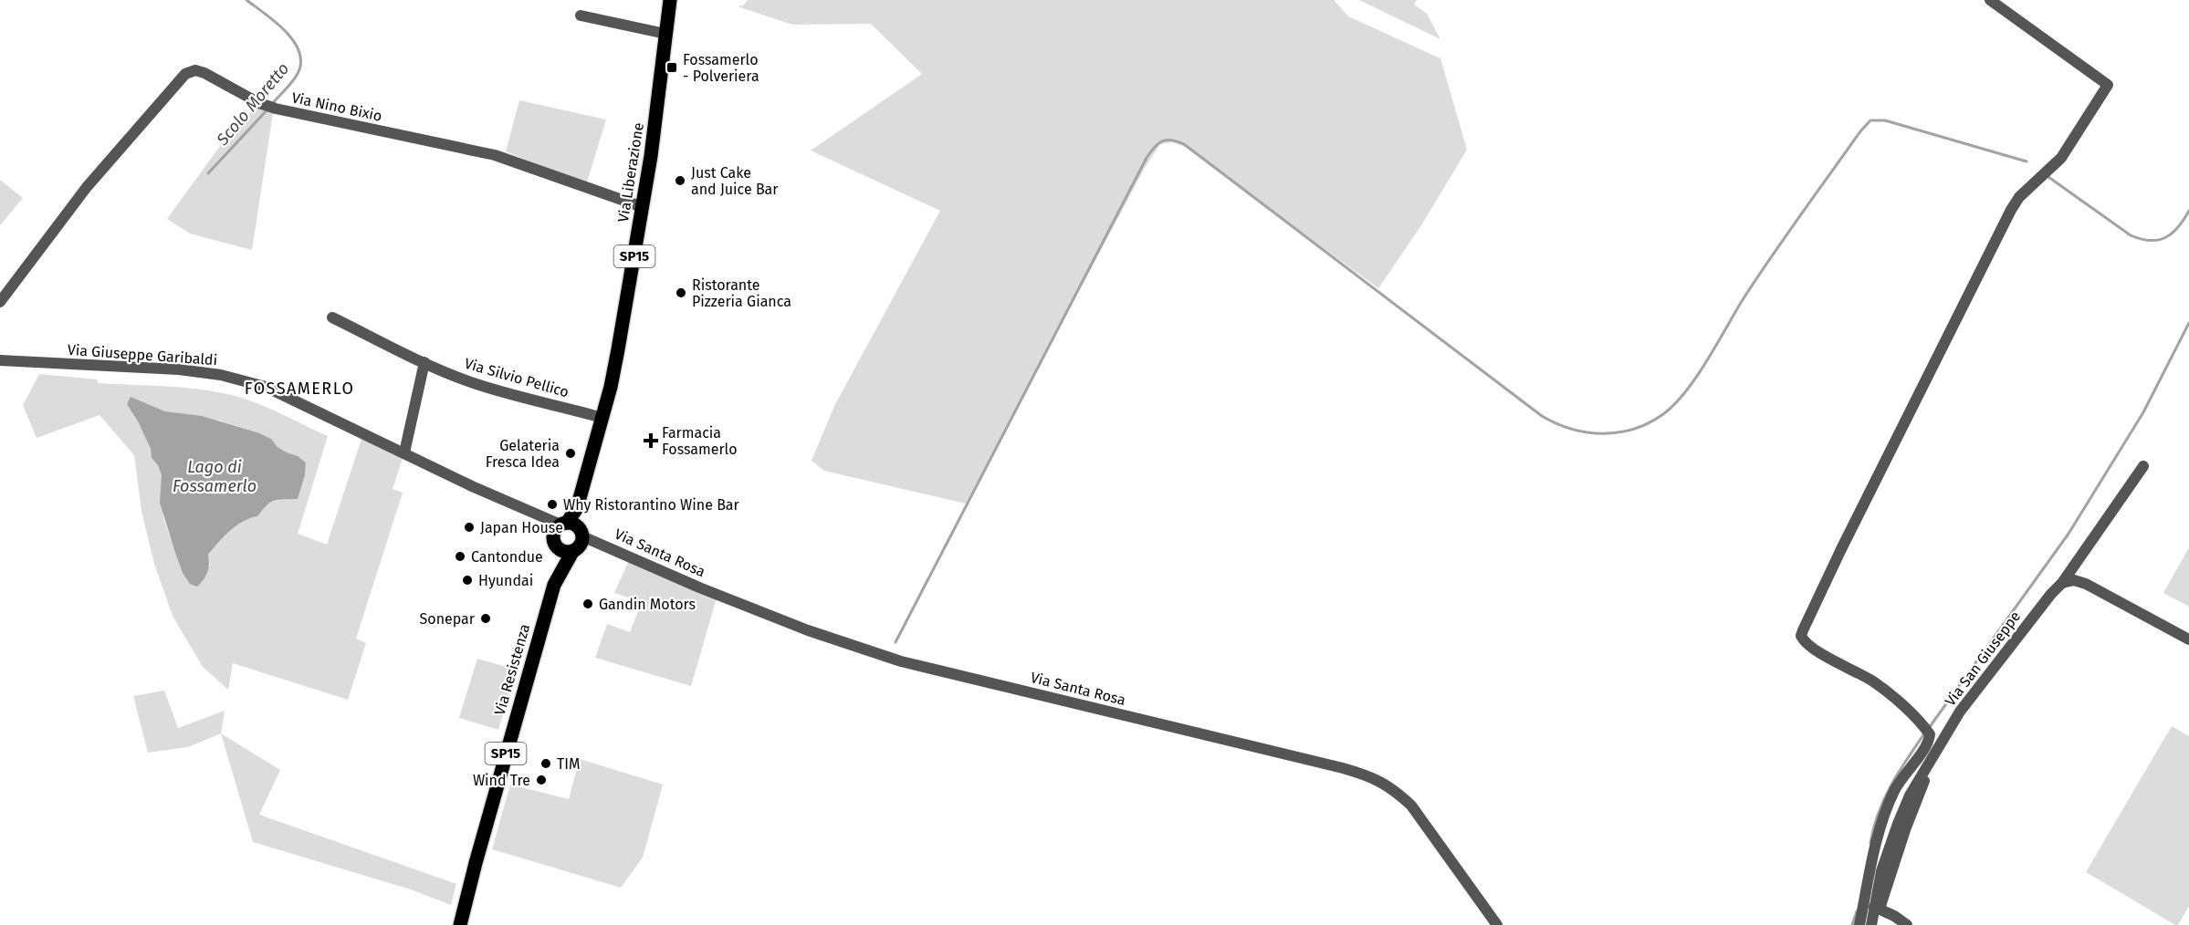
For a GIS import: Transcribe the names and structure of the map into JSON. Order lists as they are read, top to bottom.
{
  "streets": {
    "main road": ["Via Liberazione", "SP15", "Via Resistenza"],
    "street": [
      "Via Nino Bixio",
      "Via Giuseppe Garibaldi",
      "Via Silvio Pellico",
      "Via Santa Rosa",
      "Via San Giuseppe"
    ]
  },
  "crossings": [
    ["Via Nino Bixio", "Via Liberazione"],
    ["Via Liberazione", "Via Giuseppe Garibaldi"],
    ["Via Liberazione", "Via Silvio Pellico"],
    ["Via Liberazione", "Via Santa Rosa"],
    ["Via Liberazione", "Via Resistenza"],
    ["Via Giuseppe Garibaldi", "Via Santa Rosa"],
    ["Via Giuseppe Garibaldi", "Via Resistenza"],
    ["Via Santa Rosa", "Via Resistenza"]
  ],
  "districts": ["FOSSAMERLO"],
  "water": ["Scolo Moretto", "Lago di Fossamerlo"],
  "places": {
    "transit": ["Fossamerlo - Polveriera"],
    "other": [
      "Just Cake and Juice Bar",
      "Ristorante Pizzeria Gianca",
      "Gelateria Fresca Idea",
      "Why Ristorantino Wine Bar",
      "Japan House",
      "Cantondue",
      "Hyundai",
      "Gandin Motors",
      "Sonepar",
      "TIM",
      "Wind Tre"
    ],
    "health": ["Farmacia Fossamerlo"]
  }
}
